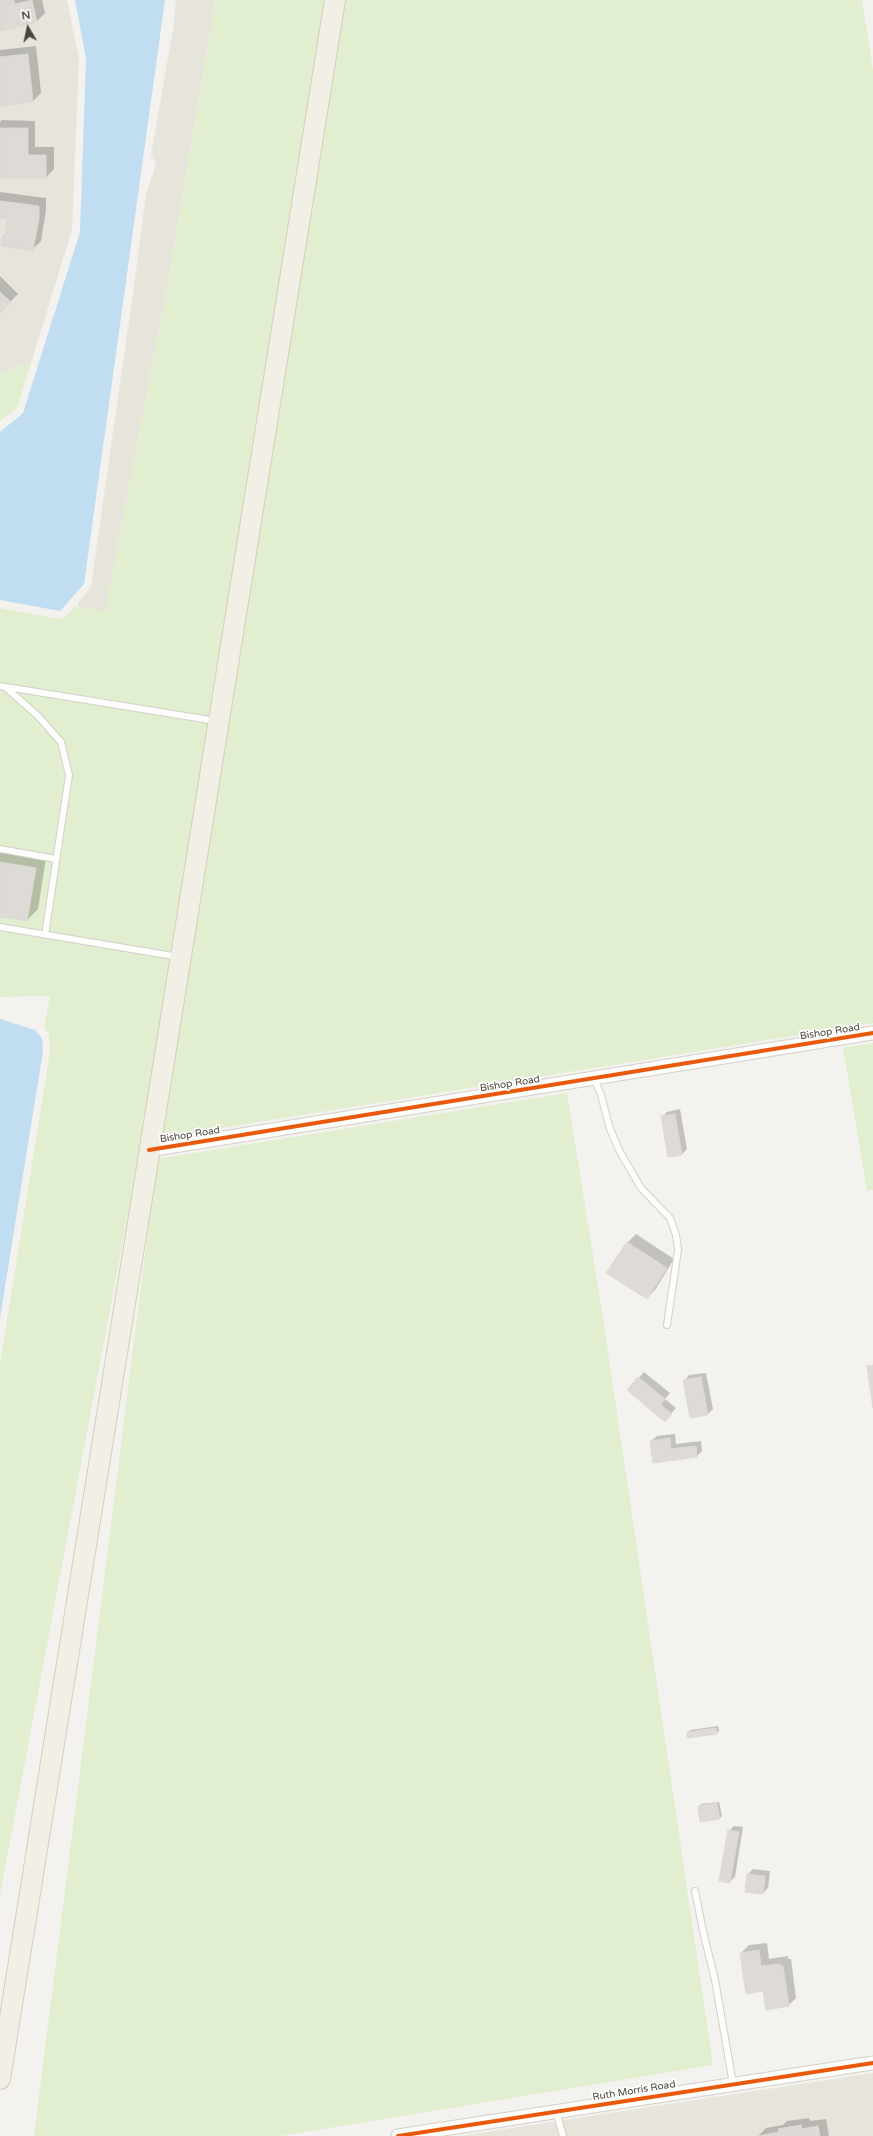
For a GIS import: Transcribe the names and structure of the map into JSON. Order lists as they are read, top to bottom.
{
  "streets": {
    "street": ["Bishop Road", "Ruth Morris Road"]
  },
  "north": "top"
}
